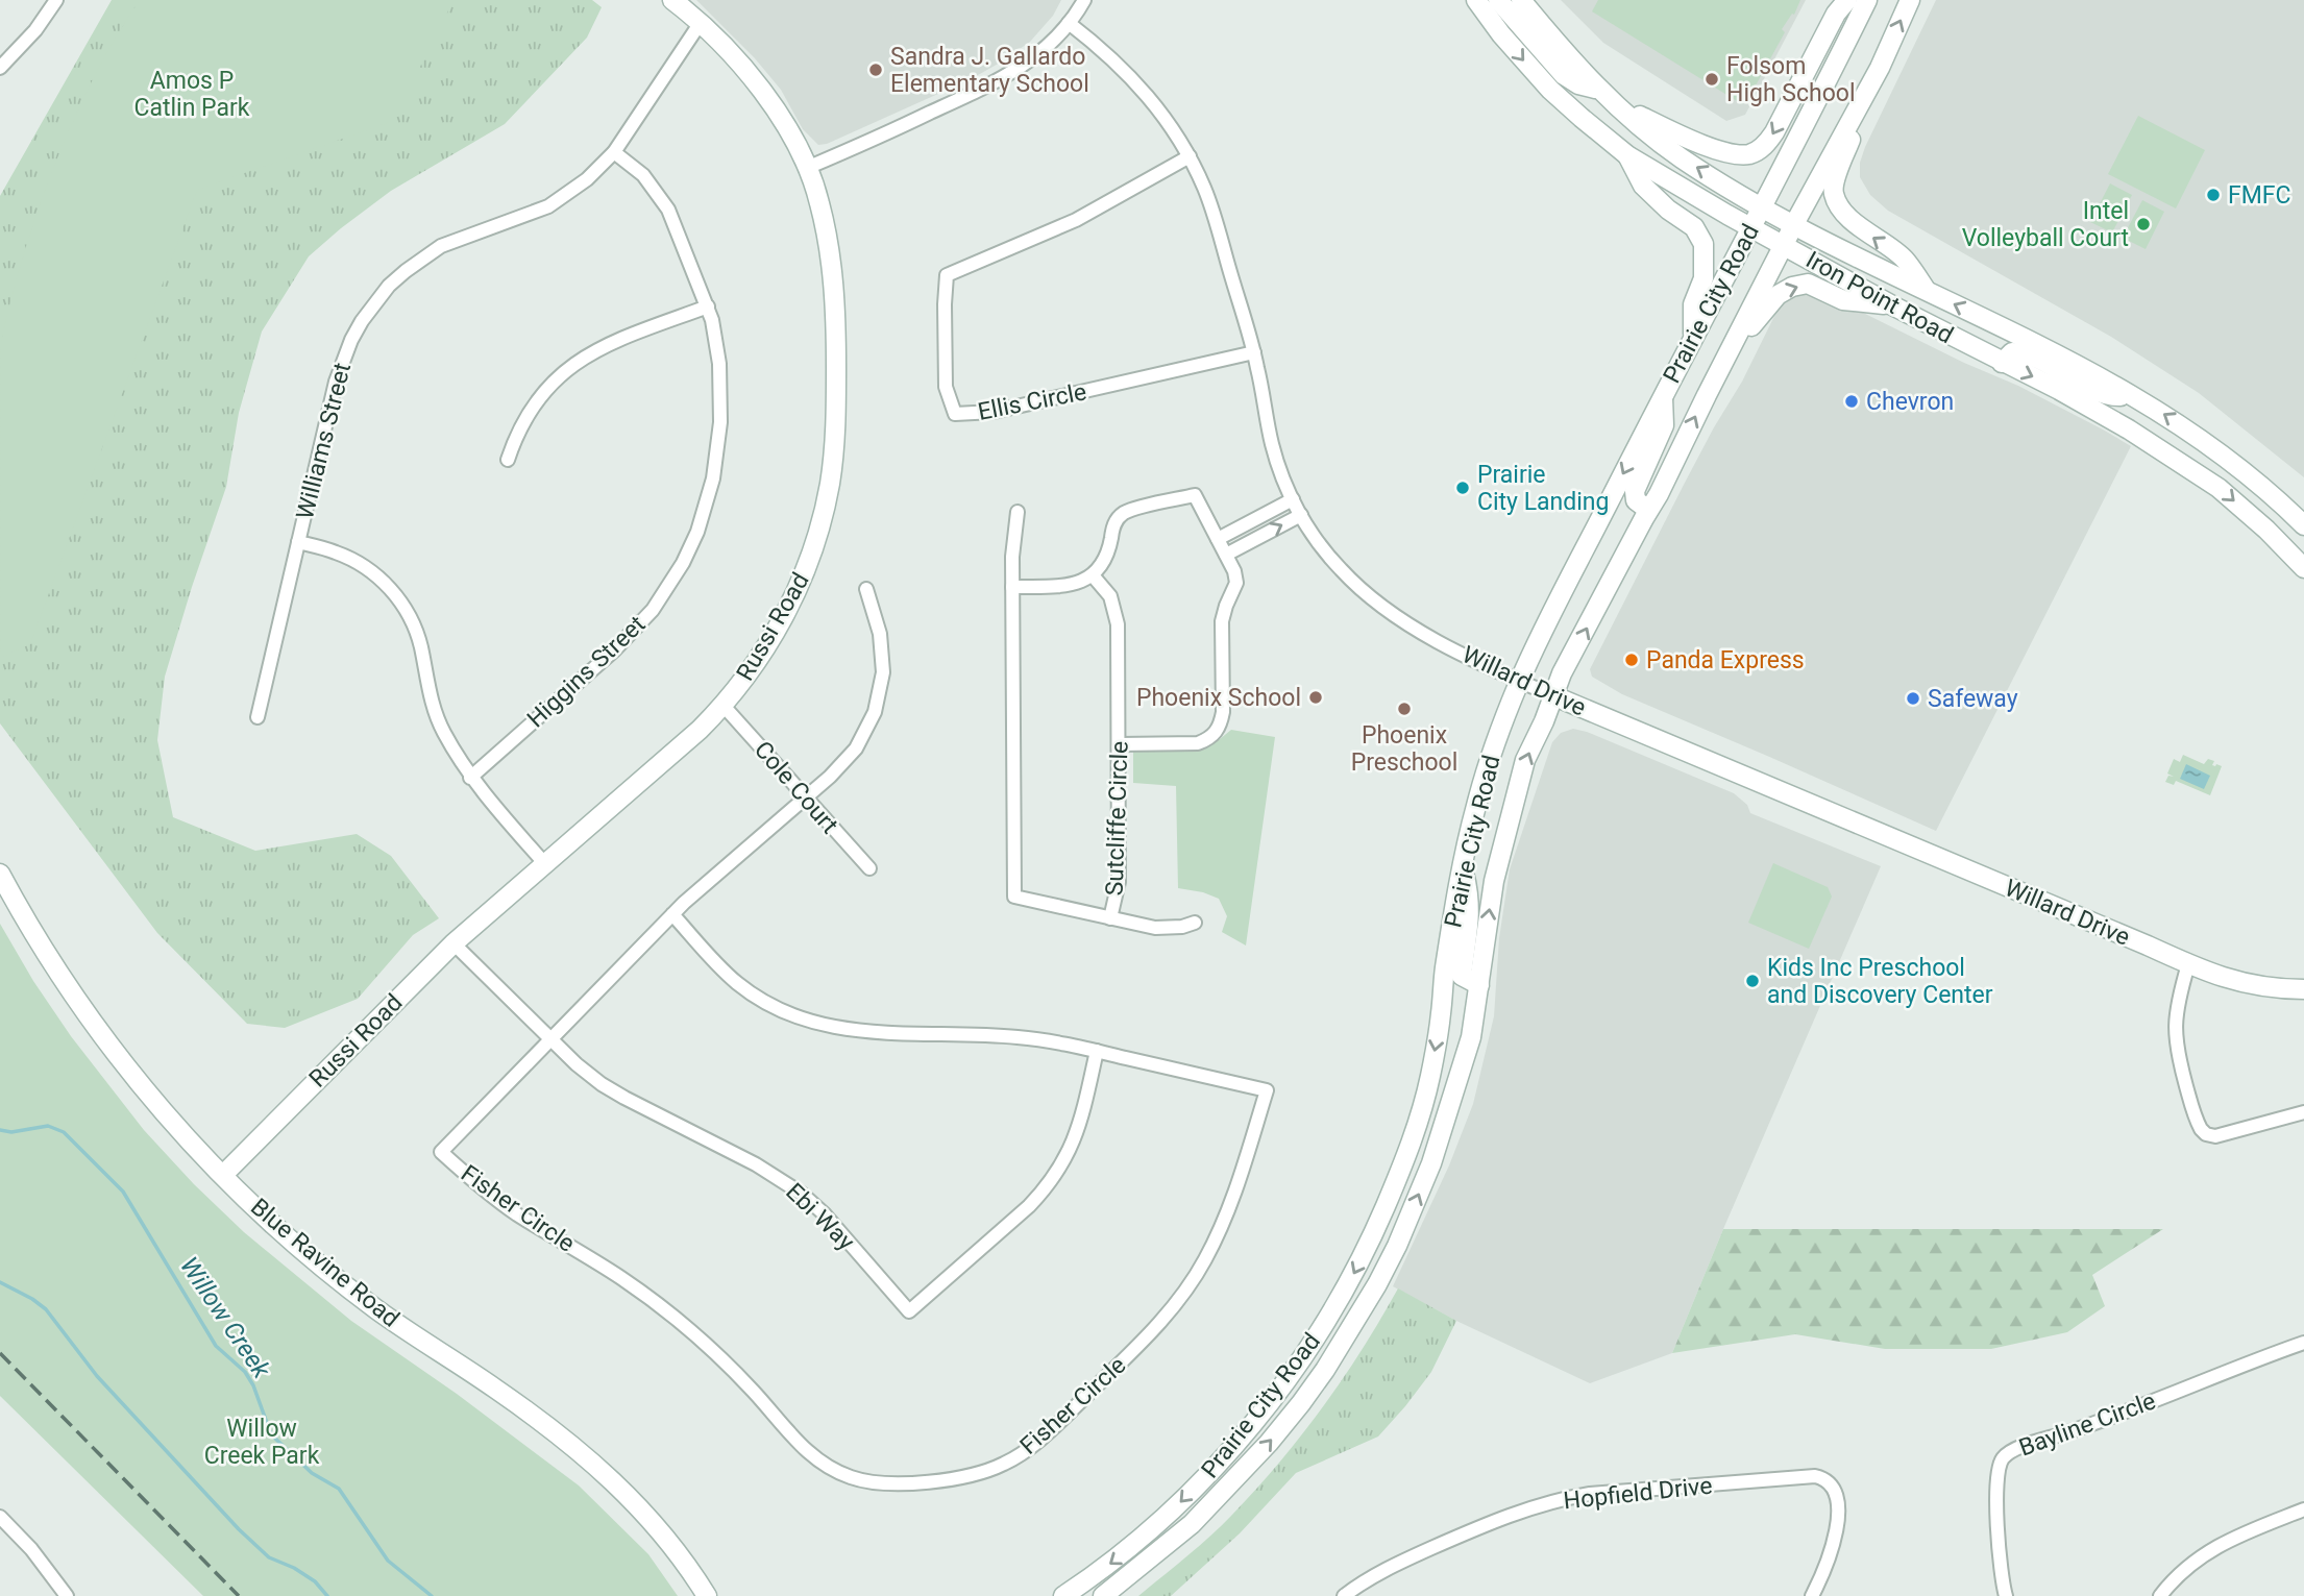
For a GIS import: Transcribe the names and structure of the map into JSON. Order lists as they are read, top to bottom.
{
  "streets": {
    "main road": [
      "Iron Point Road",
      "Prairie City Road",
      "Russi Road",
      "Willard Drive",
      "Blue Ravine Road"
    ],
    "street": [
      "Ellis Circle",
      "Williams Street",
      "Higgins Street",
      "Cole Court",
      "Sutcliffe Circle",
      "Fisher Circle",
      "Ebi Way",
      "Bayline Circle",
      "Hopfield Drive"
    ]
  },
  "crossings": [
    ["Iron Point Road", "Prairie City Road"],
    ["Prairie City Road", "Willard Drive"],
    ["Ellis Circle", "Willard Drive"],
    ["Williams Street", "Russi Road"],
    ["Williams Street", "Higgins Street"],
    ["Russi Road", "Cole Court"],
    ["Russi Road", "Ebi Way"],
    ["Russi Road", "Blue Ravine Road"],
    ["Cole Court", "Fisher Circle"],
    ["Fisher Circle", "Ebi Way"]
  ],
  "water": ["Willow Creek"],
  "parks": ["Amos P Catlin Park", "Willow Creek Park"],
  "places": [
    "Sandra J. Gallardo Elementary School",
    "Folsom High School",
    "FMFC",
    "Intel Volleyball Court",
    "Chevron",
    "Prairie City Landing",
    "Panda Express",
    "Phoenix School",
    "Safeway",
    "Phoenix Preschool",
    "Kids Inc Preschool and Discovery Center"
  ]
}
